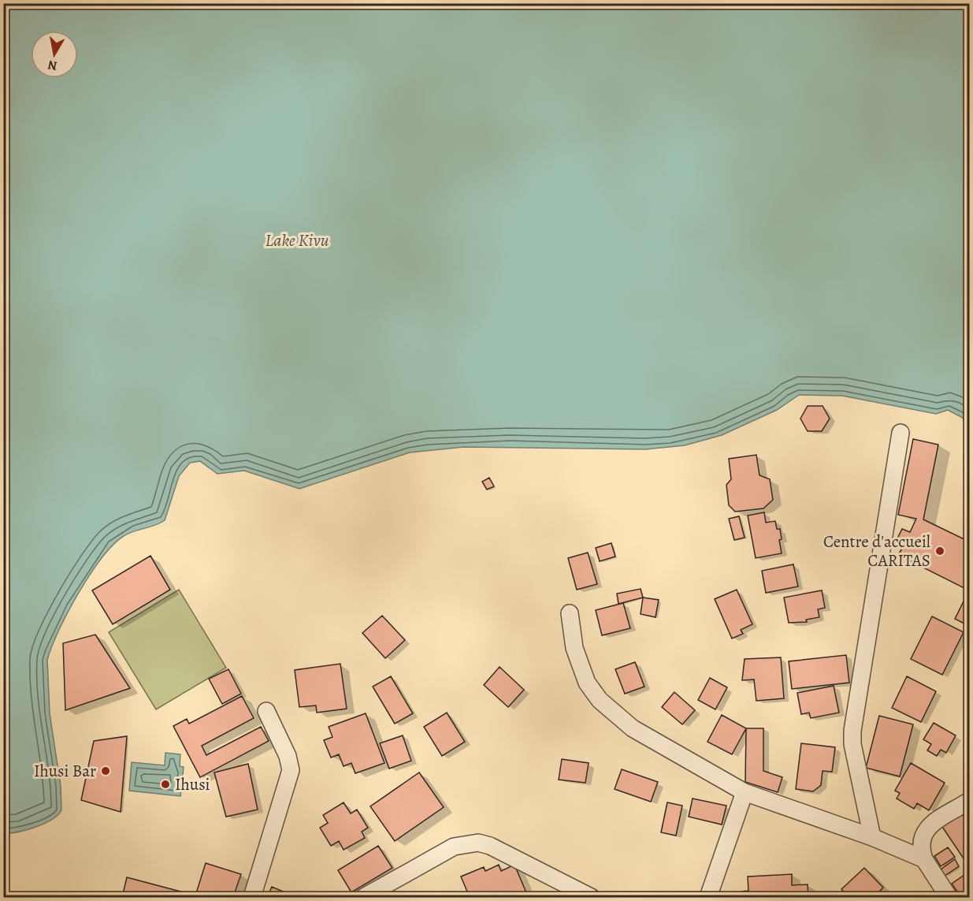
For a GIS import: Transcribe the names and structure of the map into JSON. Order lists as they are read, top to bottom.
{
  "water": ["Lake Kivu"],
  "places": ["Centre d'accueil CARITAS", "Ihusi Bar", "Ihusi"],
  "north": "bottom"
}
